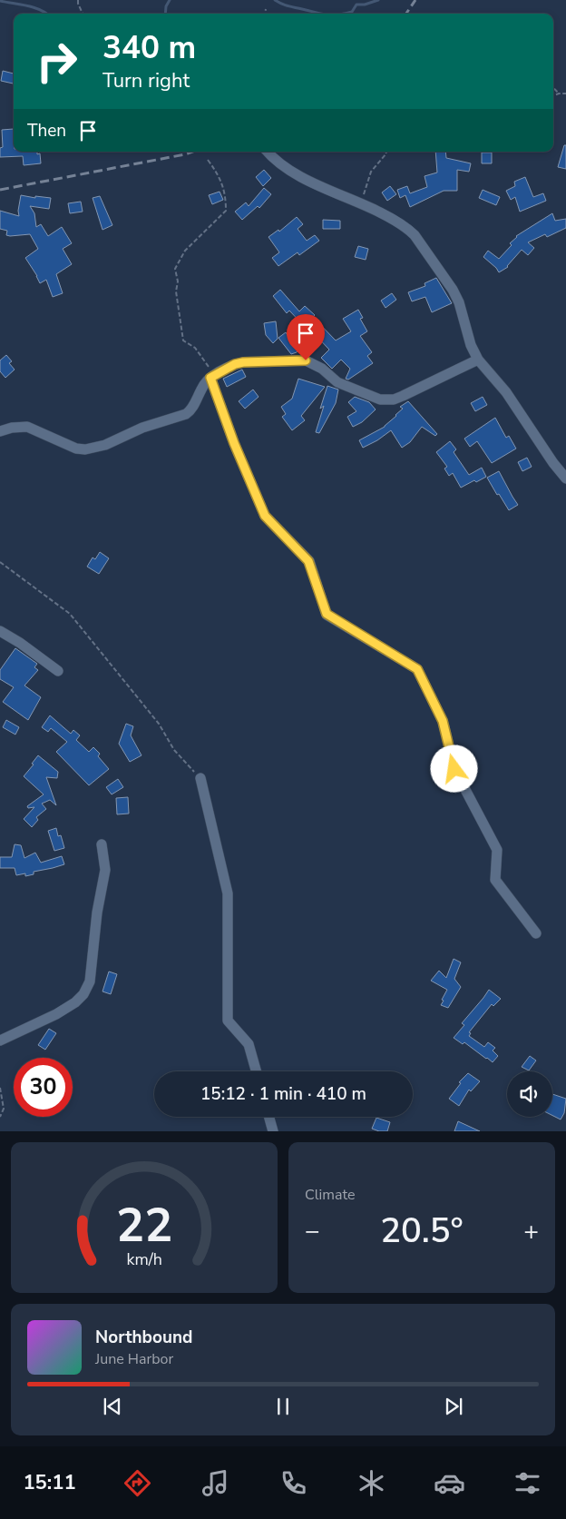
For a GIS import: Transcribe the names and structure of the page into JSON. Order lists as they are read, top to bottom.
{
  "page": {
    "turn": ["340 m", "Turn right"],
    "then": "Then",
    "limit": "30",
    "trip": "15:12 · 1 min · 410 m",
    "tile": "Climate",
    "heat": ["−", "20.5°", "+"],
    "song": ["Northbound", "June Harbor"],
    "tabs": "15:11",
    "gauge": ["22", "km/h"]
  }
}
